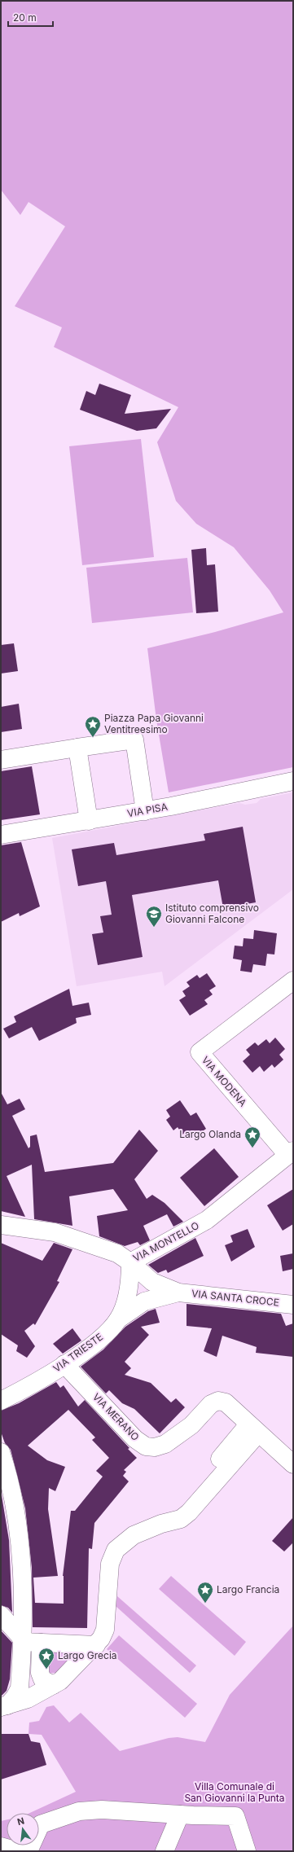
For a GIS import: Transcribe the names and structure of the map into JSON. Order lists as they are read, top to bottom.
{
  "streets": {
    "street": [
      "VIA PISA",
      "VIA MODENA",
      "VIA MONTELLO",
      "VIA SANTA CROCE",
      "VIA TRIESTE",
      "VIA MERANO"
    ]
  },
  "crossings": [
    ["VIA MODENA", "VIA MONTELLO"],
    ["VIA MONTELLO", "VIA TRIESTE"],
    ["VIA TRIESTE", "VIA MERANO"]
  ],
  "parks": ["Villa Comunale di San Giovanni la Punta"],
  "places": {
    "place": [
      "Piazza Papa Giovanni Ventitreesimo",
      "Largo Olanda",
      "Largo Francia",
      "Largo Grecia"
    ],
    "school or university": ["Istituto comprensivo Giovanni Falcone"]
  },
  "scale_bar": "20 m",
  "north": "top"
}
